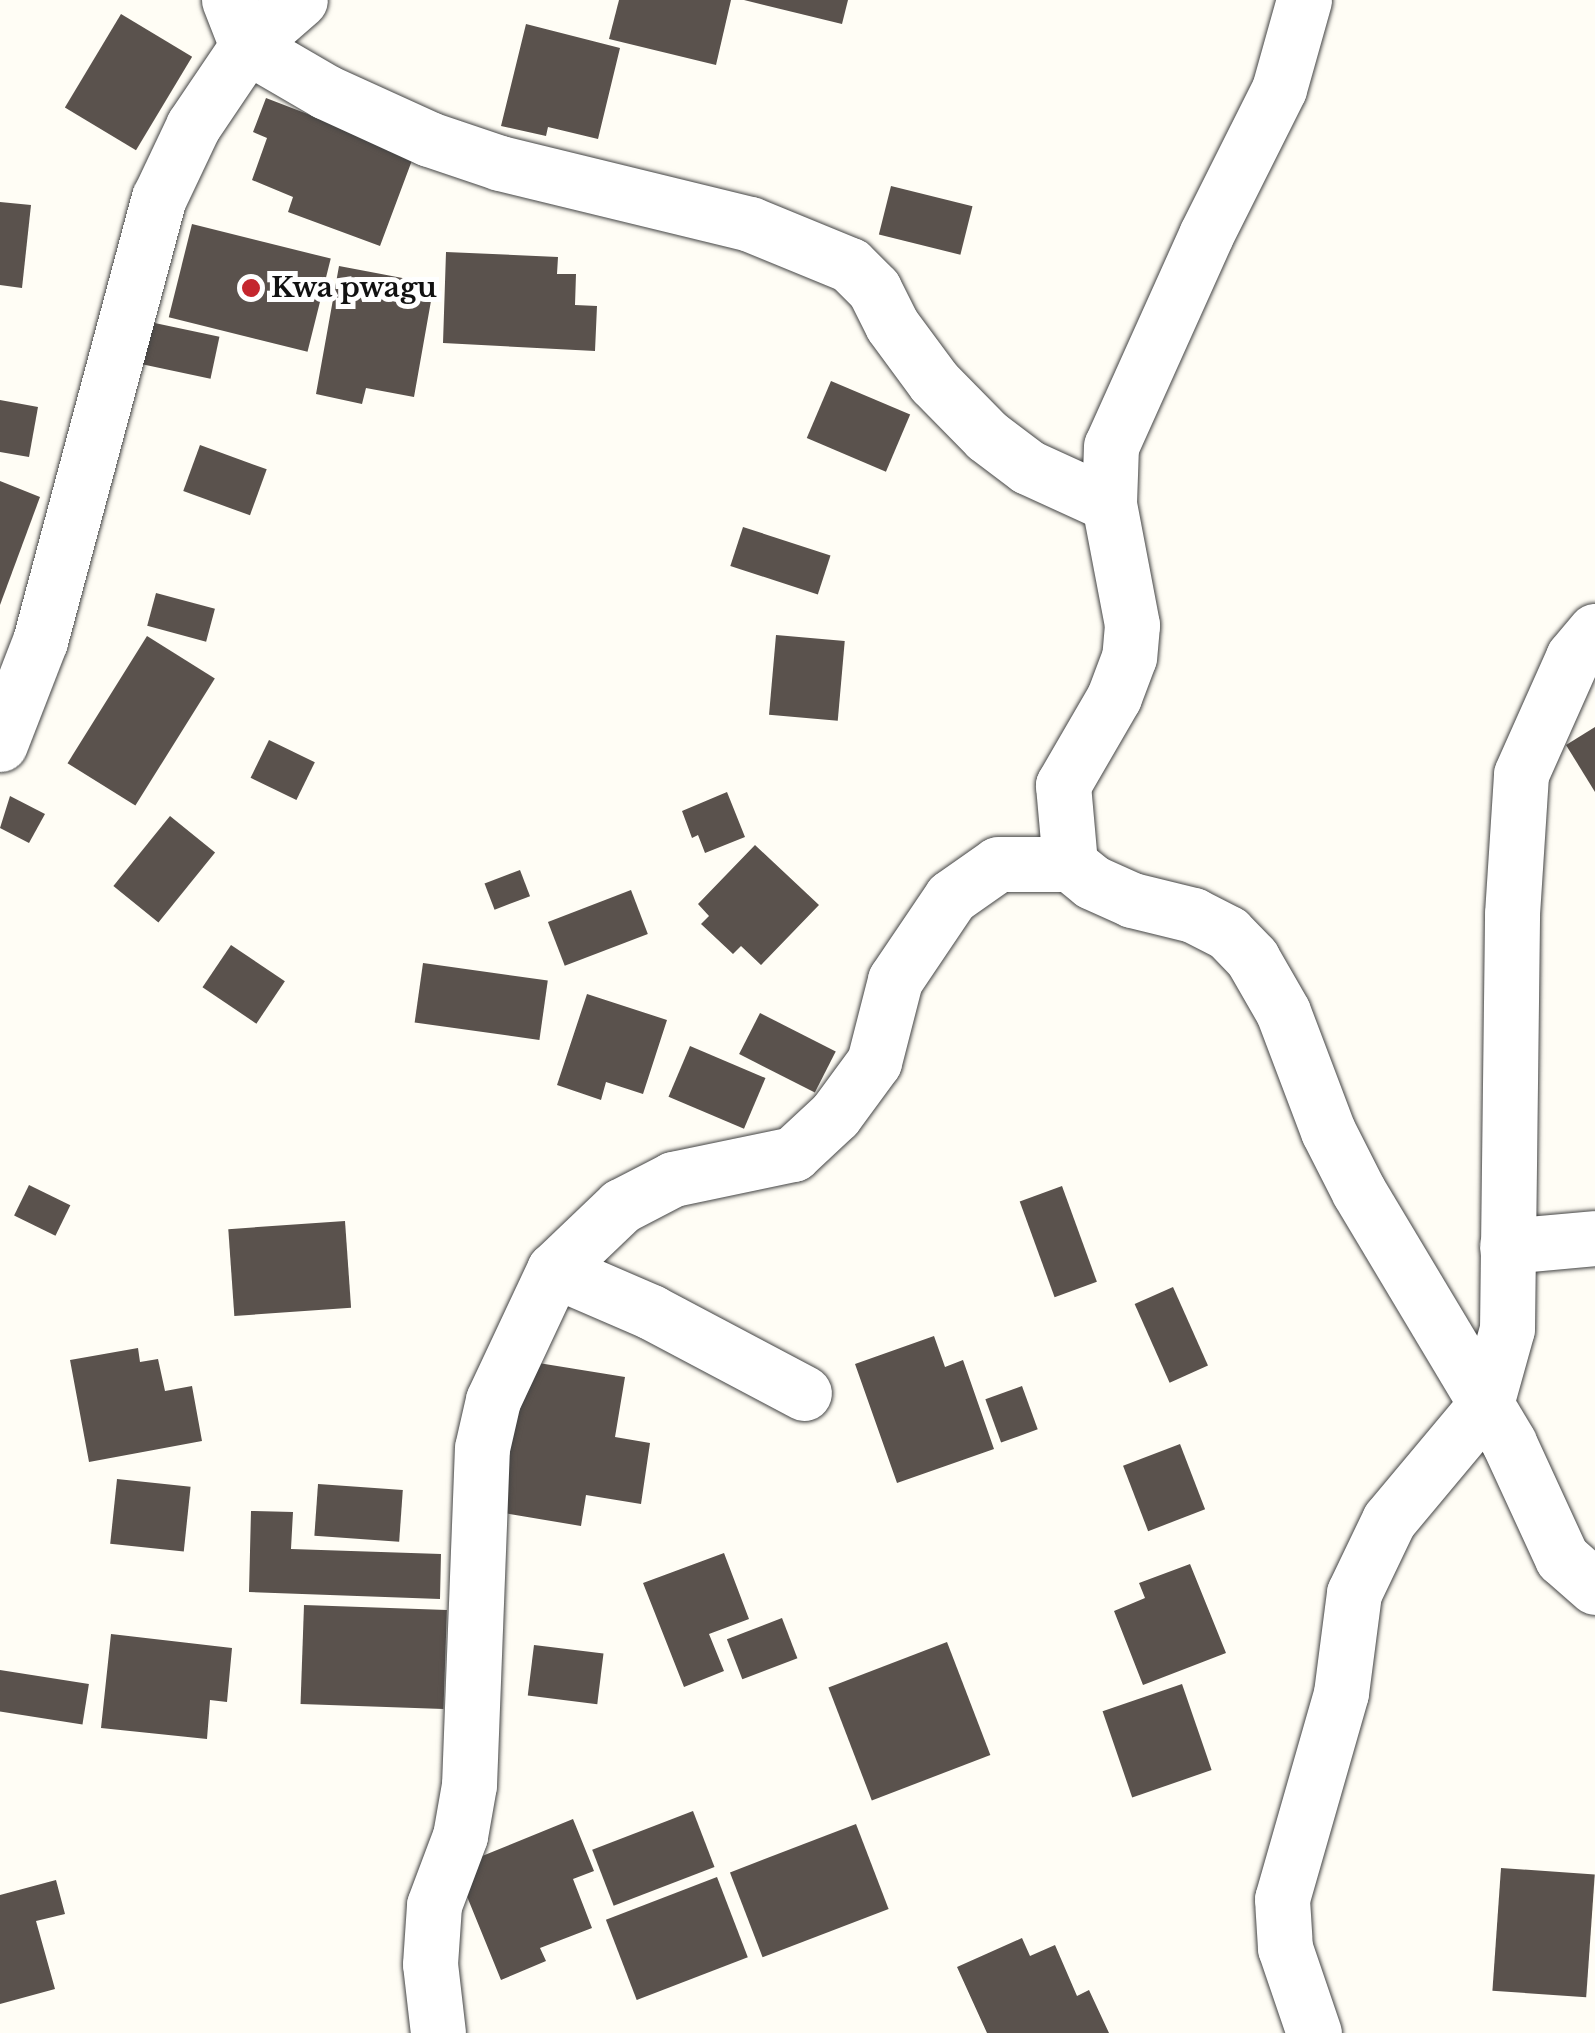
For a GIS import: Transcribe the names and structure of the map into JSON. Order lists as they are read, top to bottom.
{
  "places": ["Kwa pwagu"]
}
